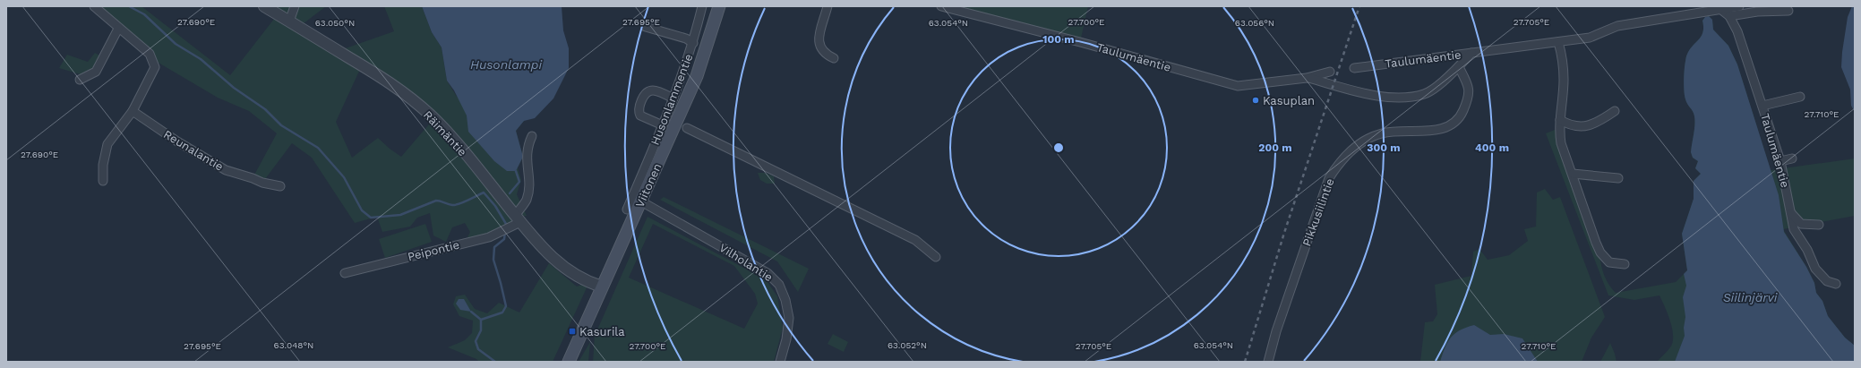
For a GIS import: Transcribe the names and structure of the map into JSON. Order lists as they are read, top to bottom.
{
  "streets": {
    "main road": ["Viitonen"],
    "street": [
      "Taulumäentie",
      "Husonlammentie",
      "Räimäntie",
      "Reunalantie",
      "Pikkusiilintie",
      "Peipontie",
      "Vilholantie"
    ]
  },
  "crossings": [
    ["Taulumäentie", "Pikkusiilintie"],
    ["Räimäntie", "Viitonen"],
    ["Räimäntie", "Peipontie"],
    ["Viitonen", "Vilholantie"]
  ],
  "water": ["Husonlampi", "Siilinjärvi"],
  "places": {
    "other": ["Kasuplan"],
    "transit": ["Kasurila"]
  },
  "coordinates": [
    "27.690°E",
    "27.695°E",
    "27.700°E",
    "27.705°E",
    "63.050°N",
    "63.054°N",
    "63.056°N",
    "27.710°E",
    "63.048°N",
    "63.052°N"
  ],
  "rings": [
    "100 m",
    "200 m",
    "300 m",
    "400 m"
  ]
}
